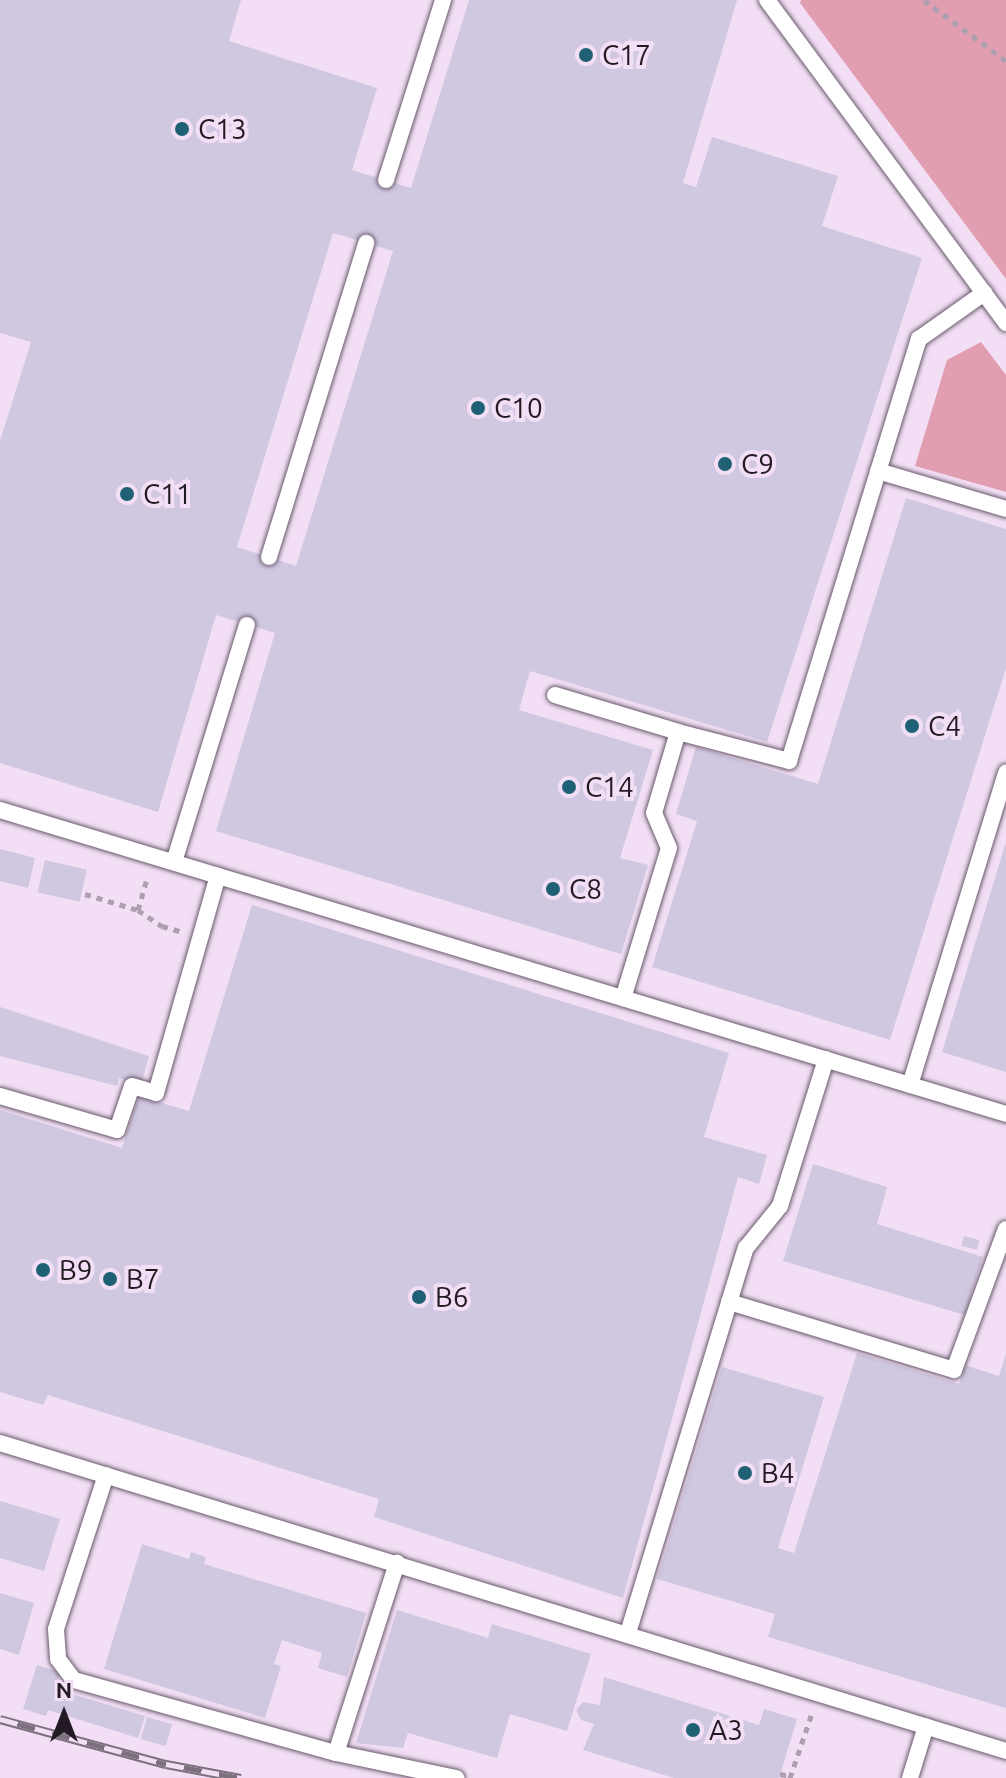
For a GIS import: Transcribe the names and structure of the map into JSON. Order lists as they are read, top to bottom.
{
  "places": [
    "C17",
    "C13",
    "C10",
    "C9",
    "C11",
    "C4",
    "C14",
    "C8",
    "B9",
    "B7",
    "B6",
    "B4",
    "A3"
  ],
  "north": "top"
}
